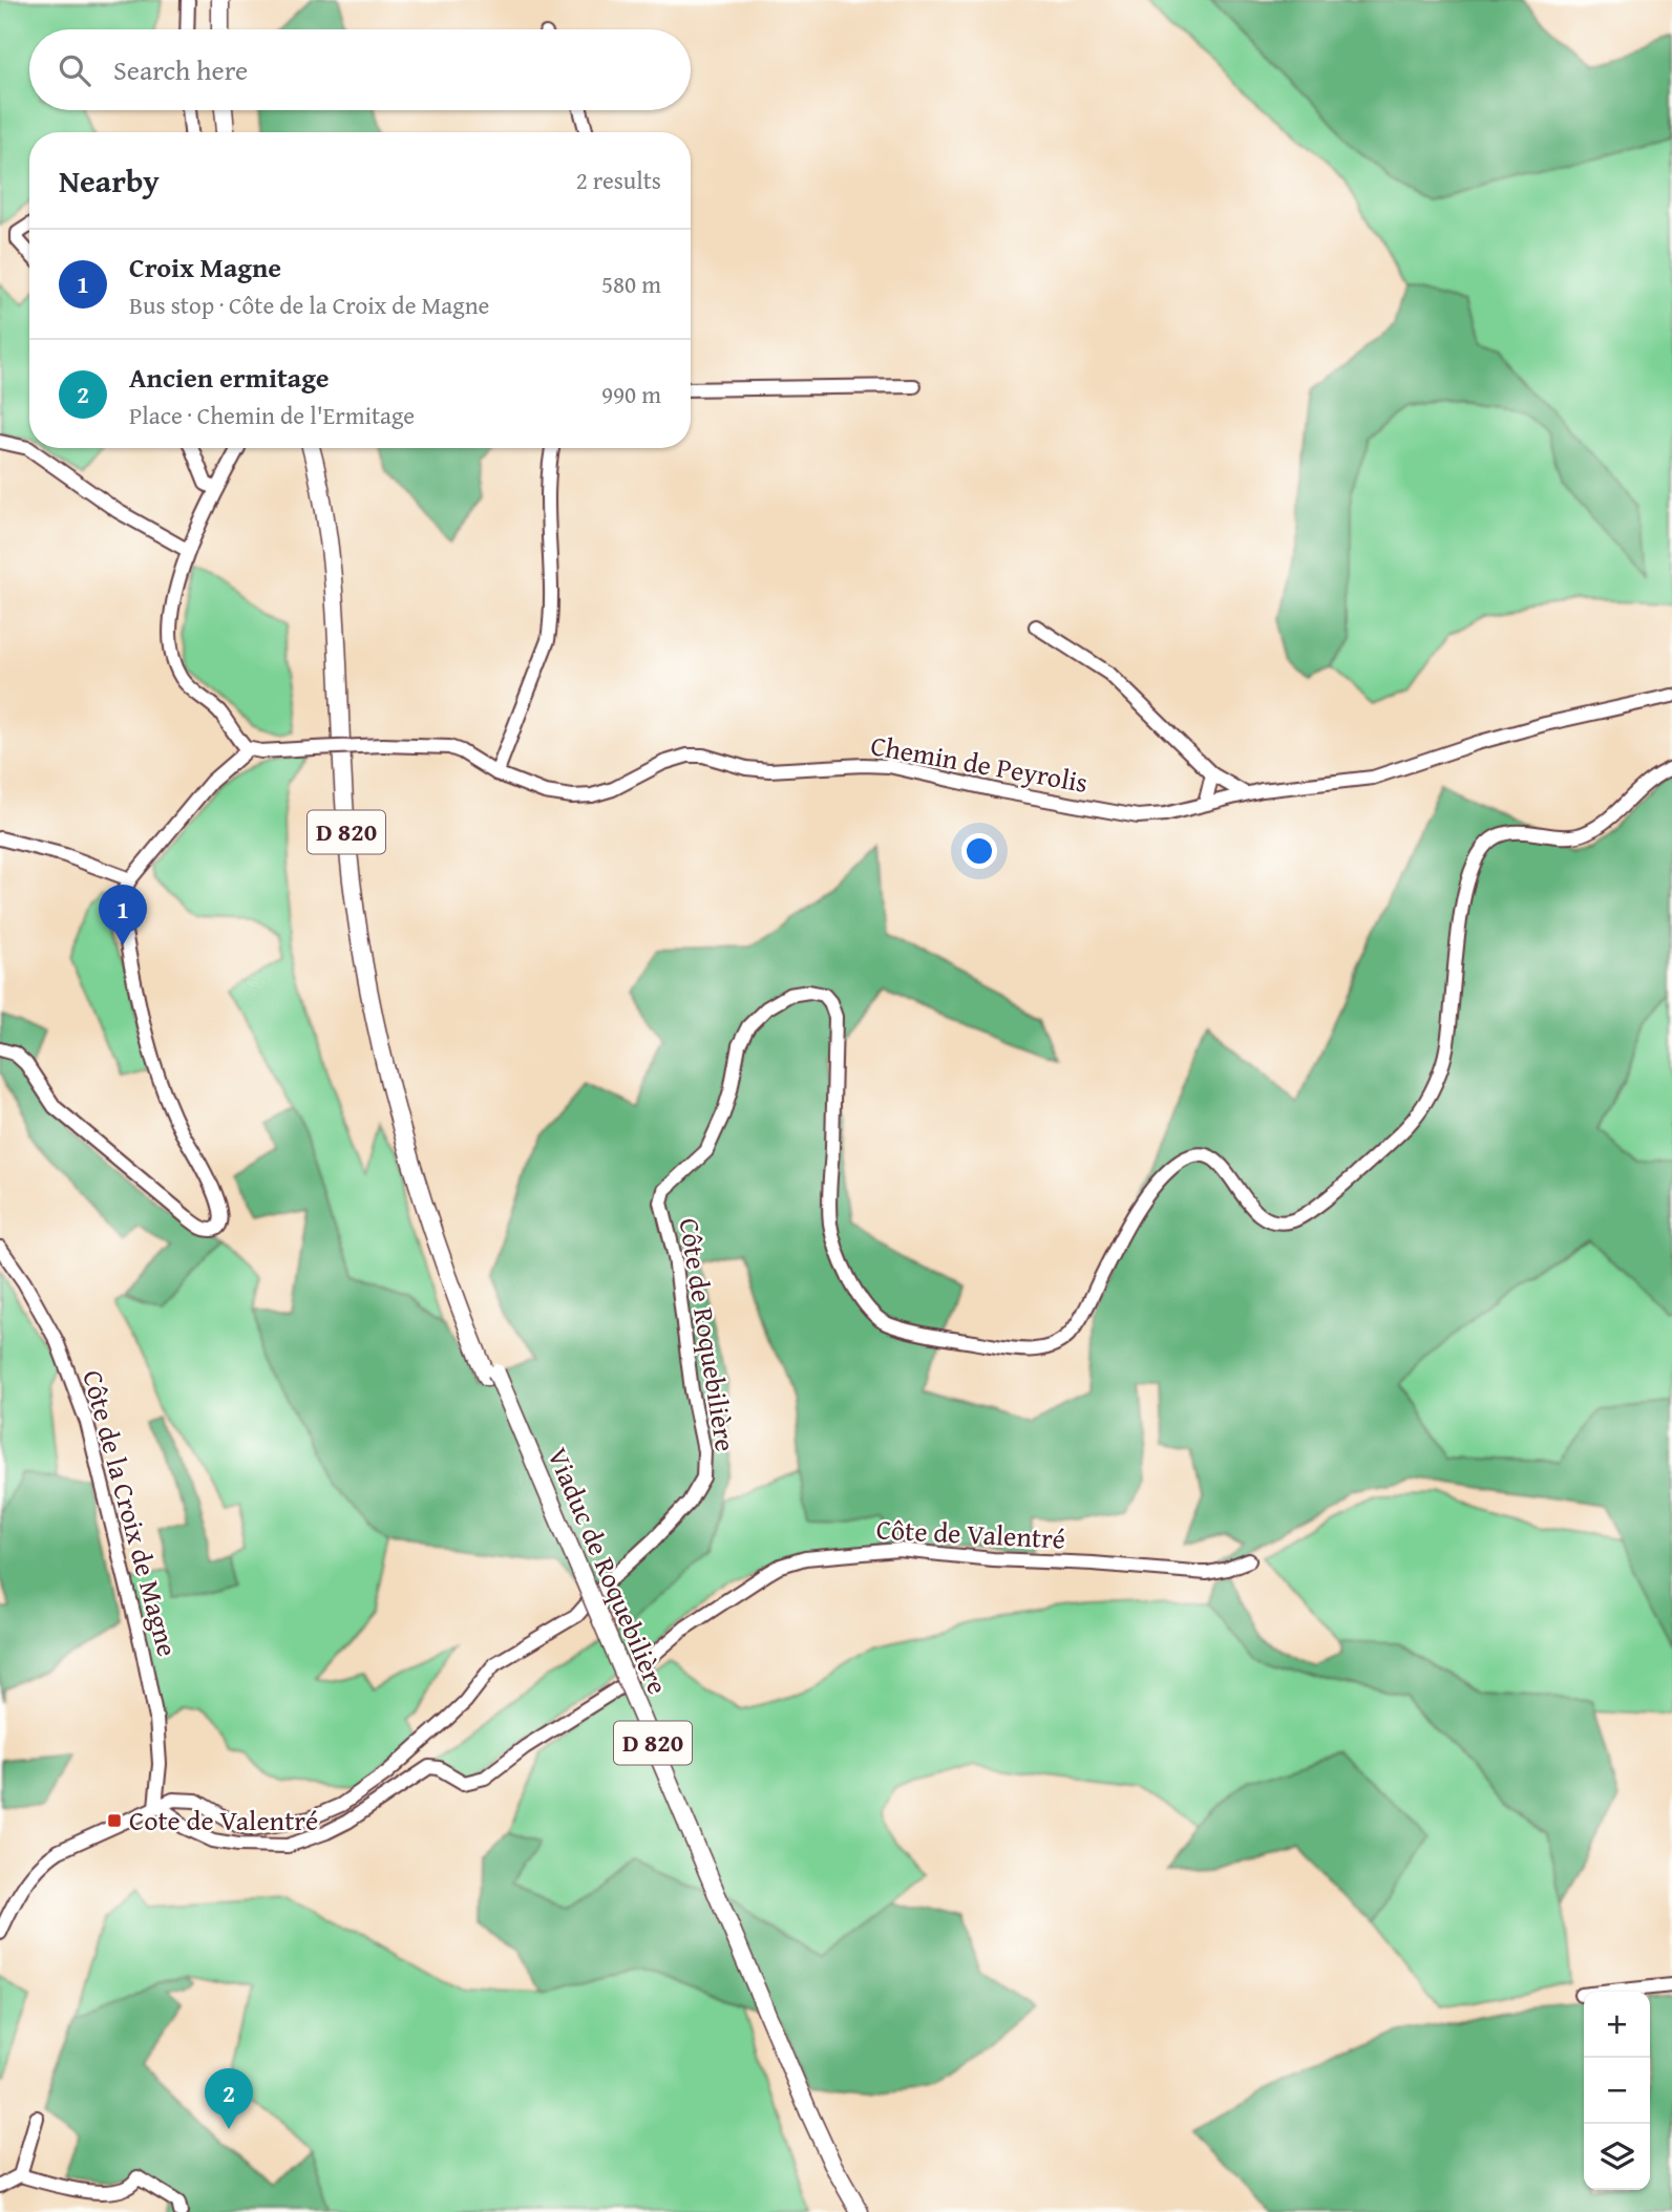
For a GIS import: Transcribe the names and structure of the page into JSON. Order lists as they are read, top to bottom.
{
  "streets": {
    "main road": ["D 820", "Viaduc de Roquebilière"],
    "street": [
      "Chemin de Peyrolis",
      "Côte de Roquebilière",
      "Côte de la Croix de Magne",
      "Côte de Valentré"
    ]
  },
  "crossings": [
    ["D 820", "Viaduc de Roquebilière"],
    ["Côte de la Croix de Magne", "Côte de Valentré"]
  ],
  "places": {
    "transit": ["Cote de Valentré"]
  },
  "page": {
    "search": "Search here",
    "heading": ["Nearby", "2 results"],
    "list": [
      {
        "mark": "1",
        "name": "Croix Magne",
        "note": "Bus stop · Côte de la Croix de Magne",
        "value": "580 m"
      },
      {
        "mark": "2",
        "name": "Ancien ermitage",
        "note": "Place · Chemin de l'Ermitage",
        "value": "990 m"
      }
    ],
    "pins": ["1", "2"],
    "map_buttons": ["+", "−"]
  }
}
